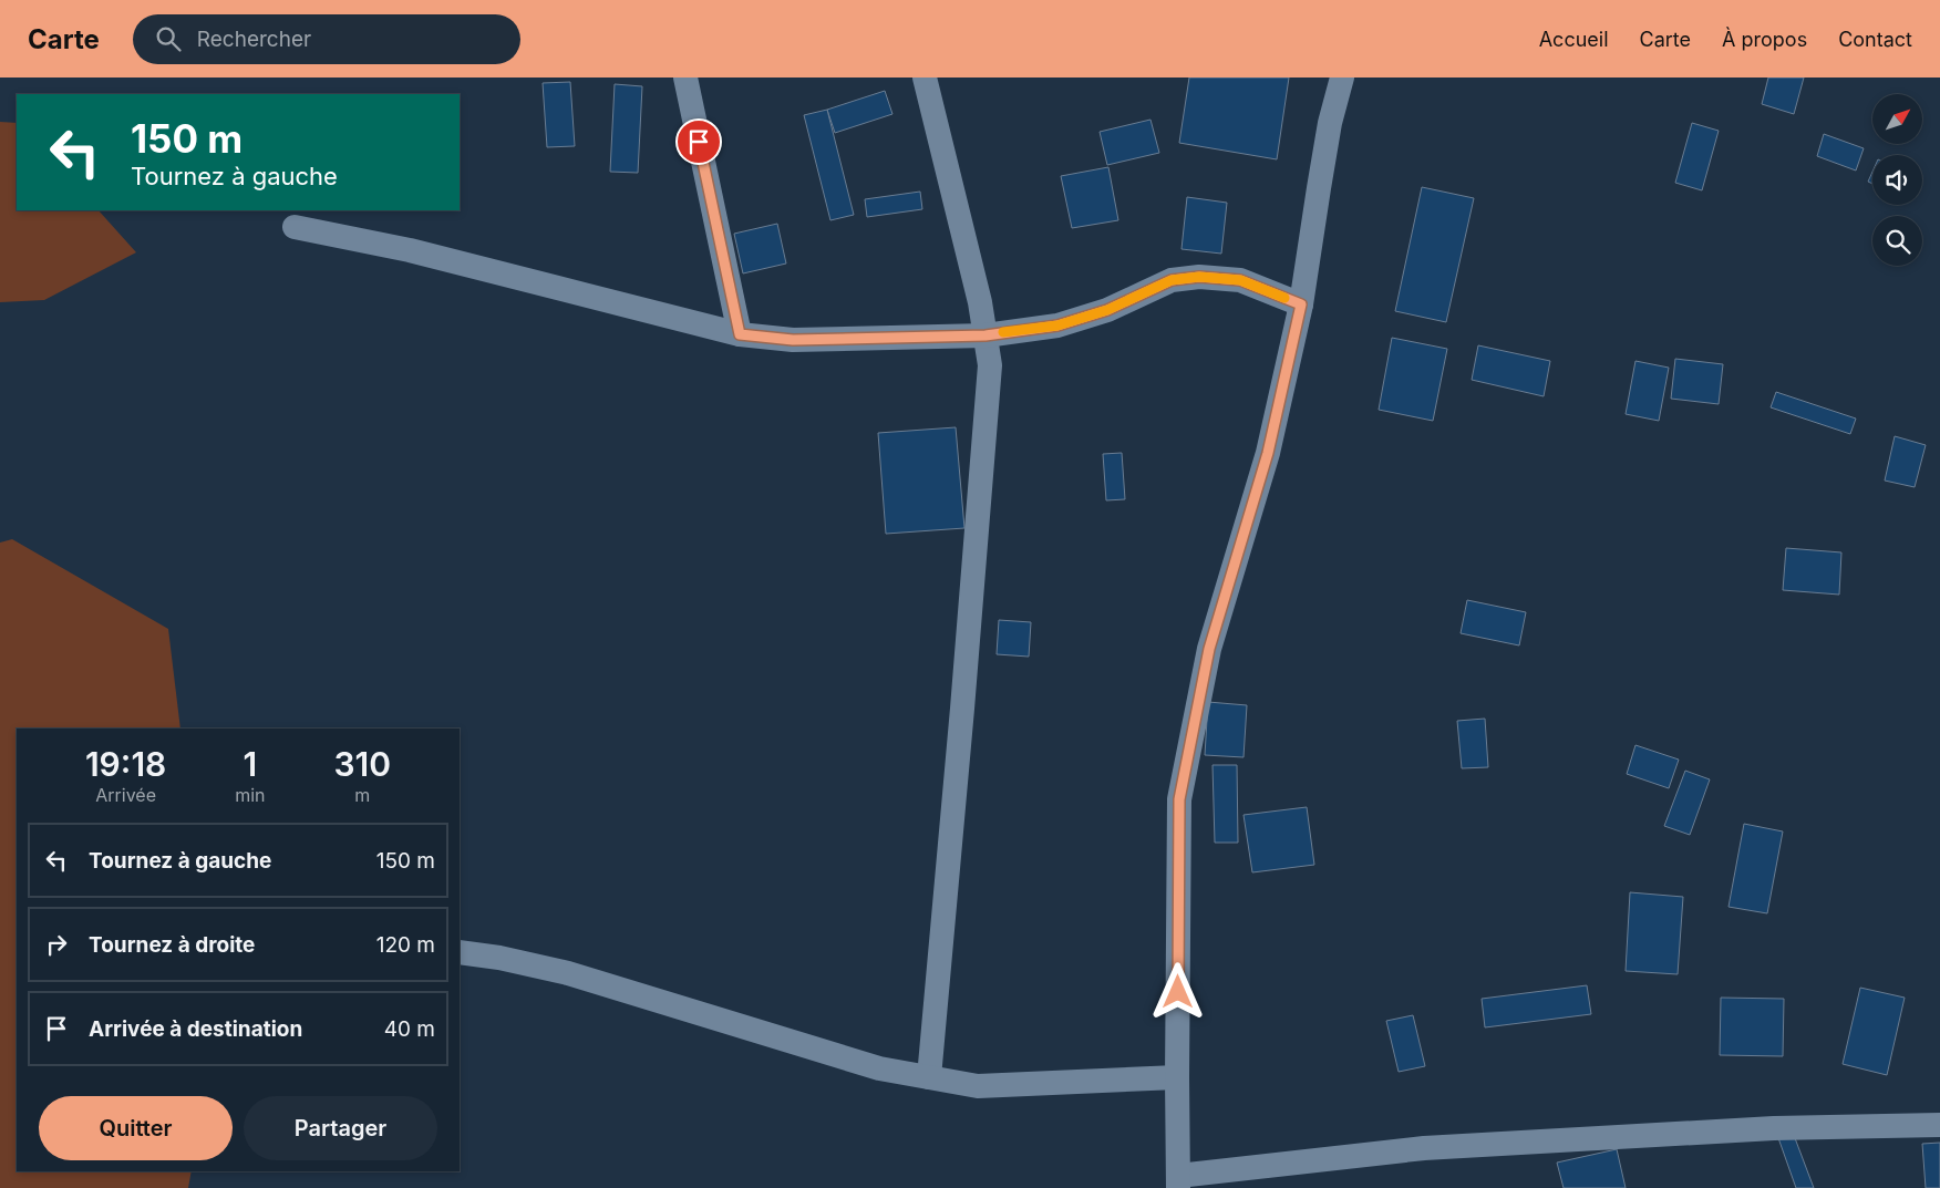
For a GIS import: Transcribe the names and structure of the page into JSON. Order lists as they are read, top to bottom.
{
  "north": "top right",
  "page": {
    "header": "Carte",
    "search": "Rechercher",
    "nav": [
      "Accueil",
      "Carte",
      "À propos",
      "Contact"
    ],
    "turn": ["150 m", "Tournez à gauche"],
    "eta": [
      "19:18",
      "Arrivée",
      "1",
      "min",
      "310",
      "m"
    ],
    "list": [
      {
        "name": "Tournez à gauche",
        "value": "150 m"
      },
      {
        "name": "Tournez à droite",
        "value": "120 m"
      },
      {
        "name": "Arrivée à destination",
        "value": "40 m"
      }
    ],
    "buttons": ["Quitter", "Partager"]
  }
}
